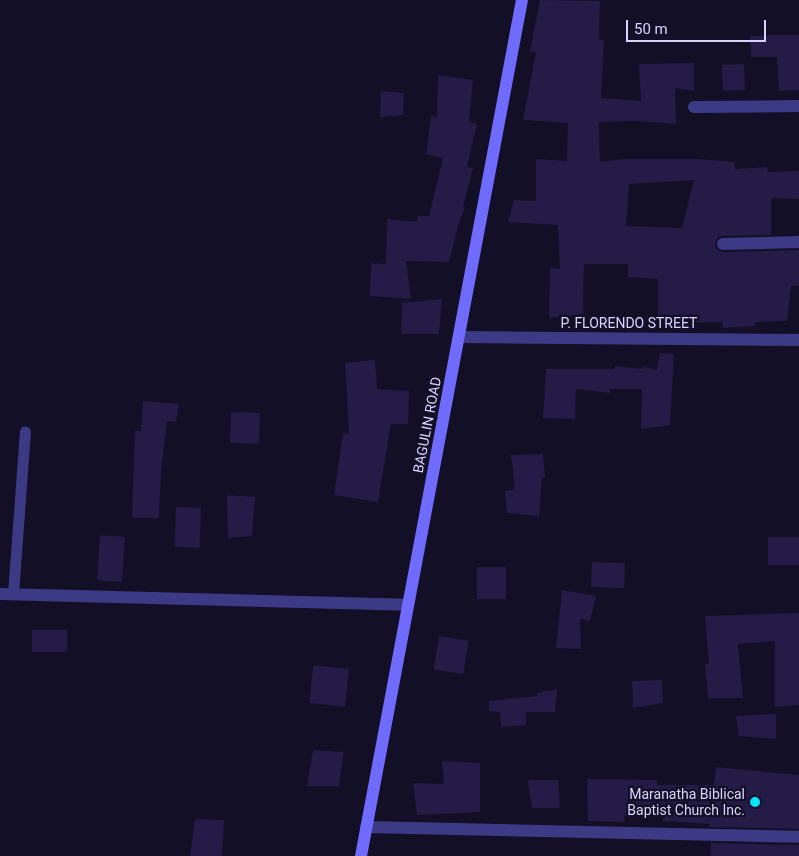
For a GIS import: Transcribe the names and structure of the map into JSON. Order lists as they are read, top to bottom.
{
  "streets": {
    "main road": ["BAGULIN ROAD"],
    "street": ["P. FLORENDO STREET"]
  },
  "crossings": [
    ["P. FLORENDO STREET", "BAGULIN ROAD"]
  ],
  "places": ["Maranatha Biblical Baptist Church Inc."],
  "scale_bar": "50 m"
}
